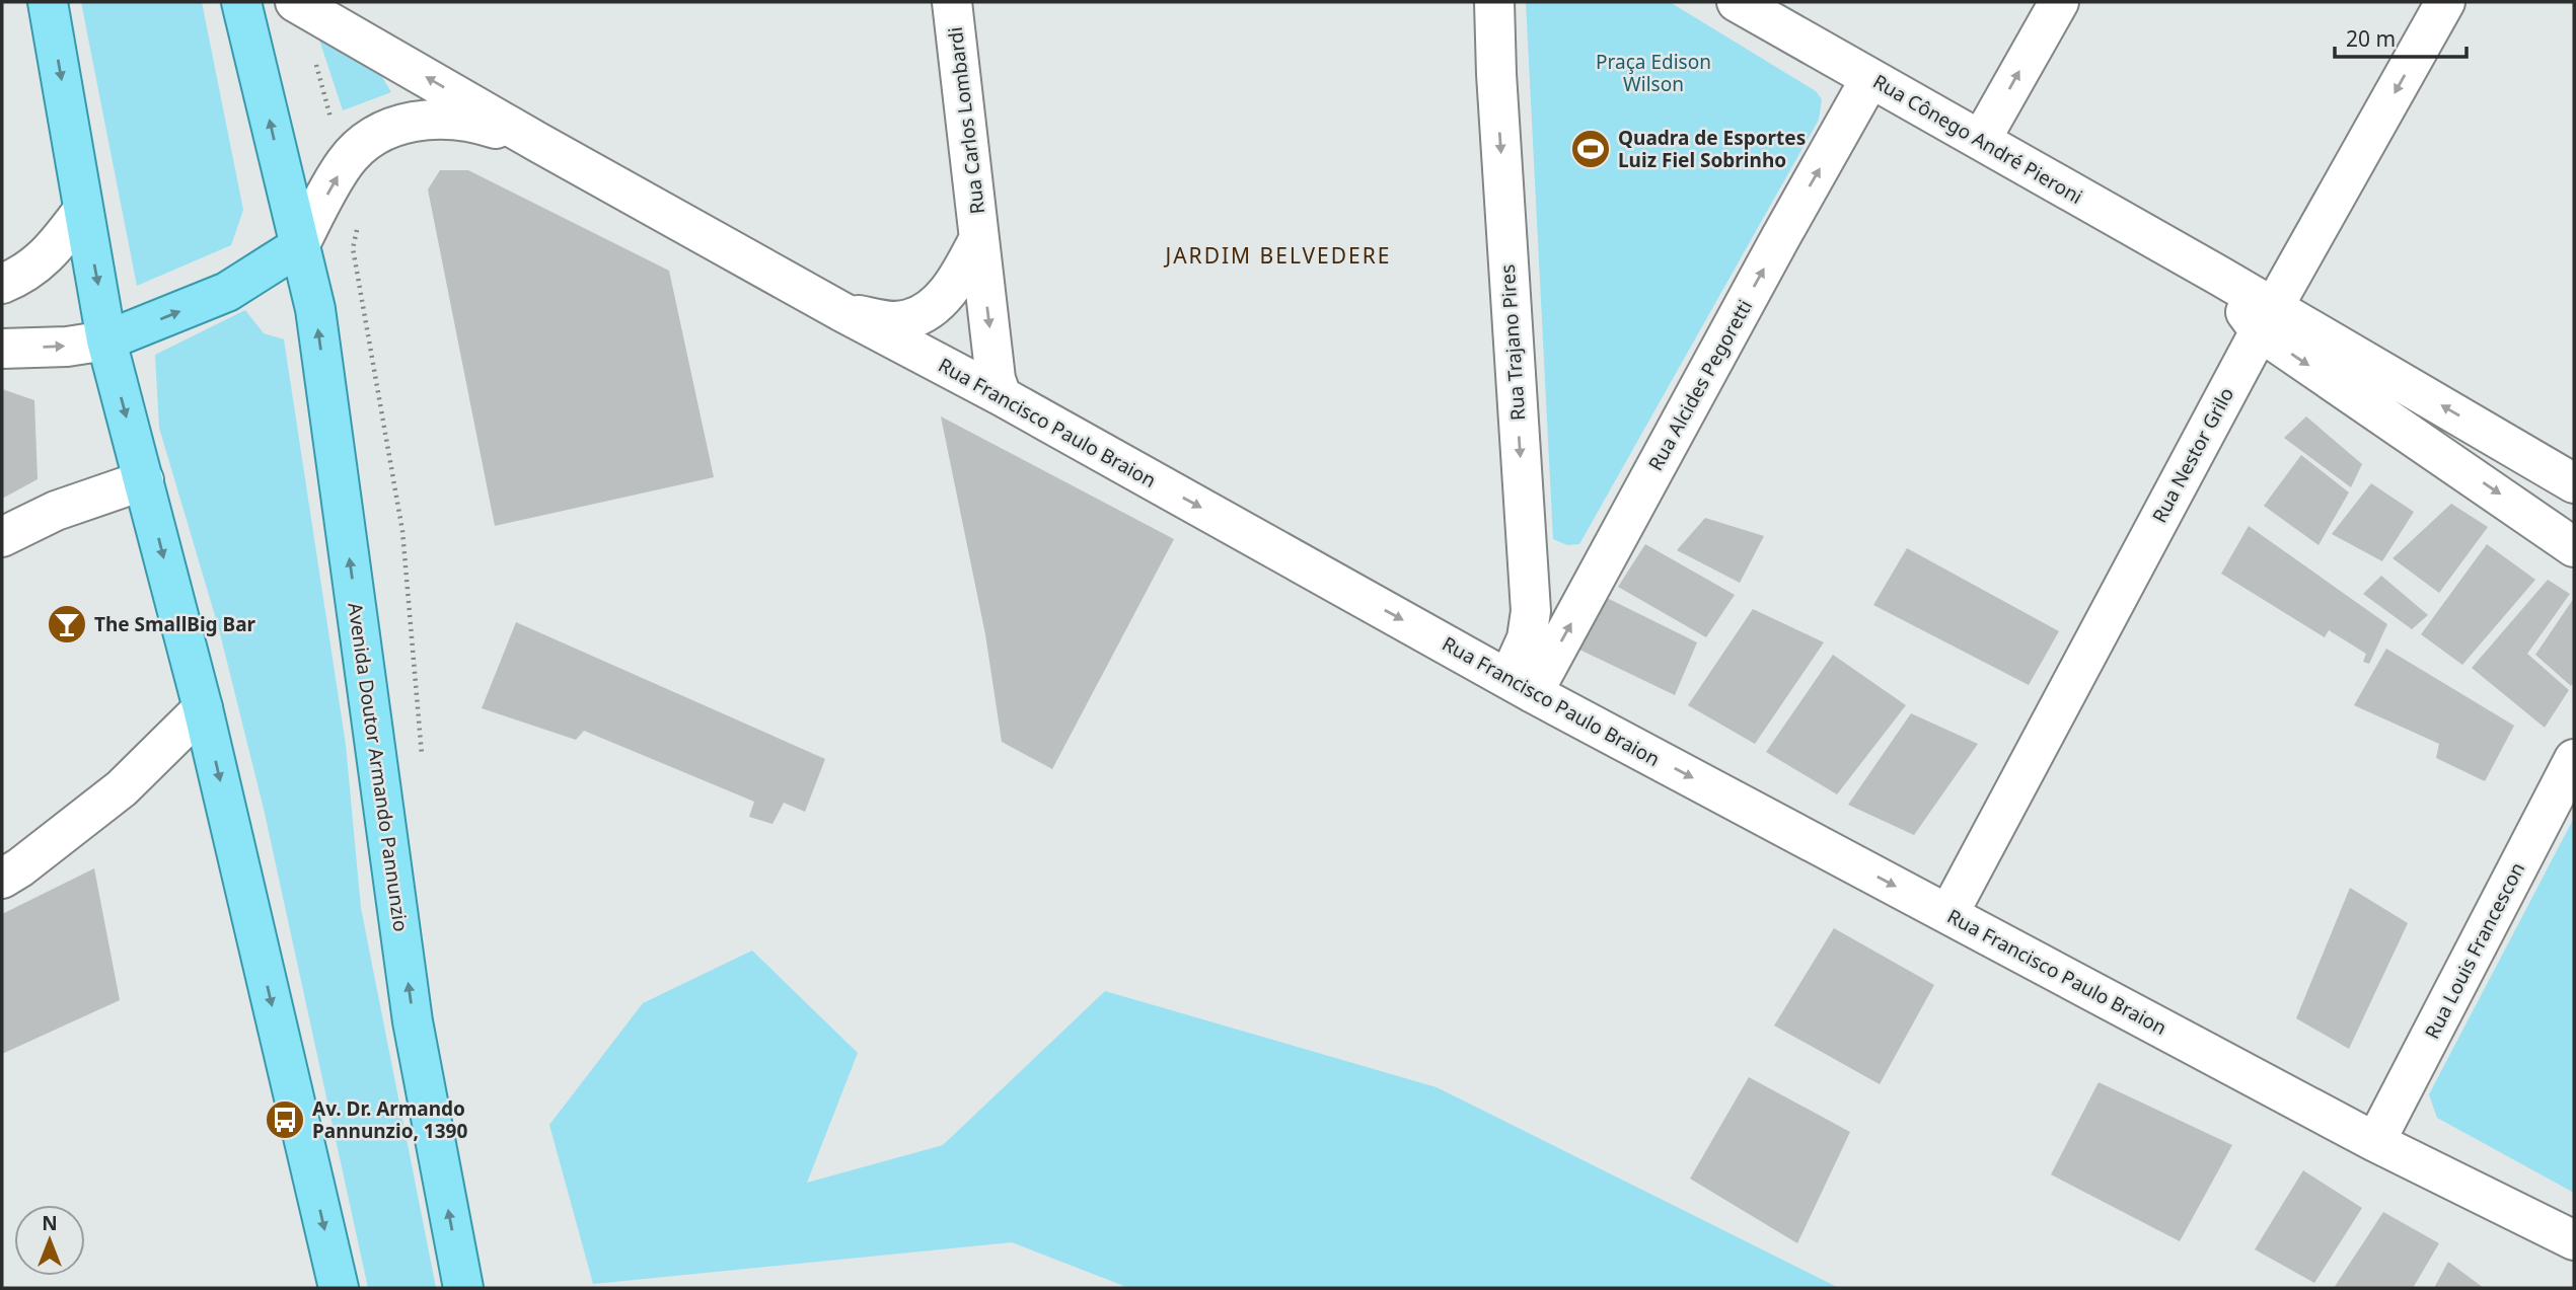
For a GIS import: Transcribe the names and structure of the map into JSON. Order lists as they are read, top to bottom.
{
  "streets": {
    "main road": ["Avenida Doutor Armando Pannunzio"],
    "street": [
      "Rua Carlos Lombardi",
      "Rua Cônego André Pieroni",
      "Rua Trajano Pires",
      "Rua Alcides Pegoretti",
      "Rua Francisco Paulo Braion",
      "Rua Nestor Grilo",
      "Rua Louis Francescon"
    ]
  },
  "crossings": [
    ["Rua Carlos Lombardi", "Rua Francisco Paulo Braion"],
    ["Rua Cônego André Pieroni", "Rua Alcides Pegoretti"],
    ["Rua Cônego André Pieroni", "Rua Nestor Grilo"],
    ["Rua Trajano Pires", "Rua Alcides Pegoretti"],
    ["Rua Trajano Pires", "Rua Francisco Paulo Braion"],
    ["Rua Alcides Pegoretti", "Rua Francisco Paulo Braion"],
    ["Rua Francisco Paulo Braion", "Rua Nestor Grilo"],
    ["Rua Francisco Paulo Braion", "Avenida Doutor Armando Pannunzio"],
    ["Rua Francisco Paulo Braion", "Rua Louis Francescon"]
  ],
  "one_way": ["Rua Trajano Pires", "Rua Alcides Pegoretti"],
  "districts": ["JARDIM BELVEDERE"],
  "parks": ["Praça Edison Wilson"],
  "places": {
    "sports": ["Quadra de Esportes Luiz Fiel Sobrinho"],
    "bar": ["The SmallBig Bar"],
    "bus stop": ["Av. Dr. Armando Pannunzio, 1390"]
  },
  "scale_bar": "20 m",
  "north": "top"
}
